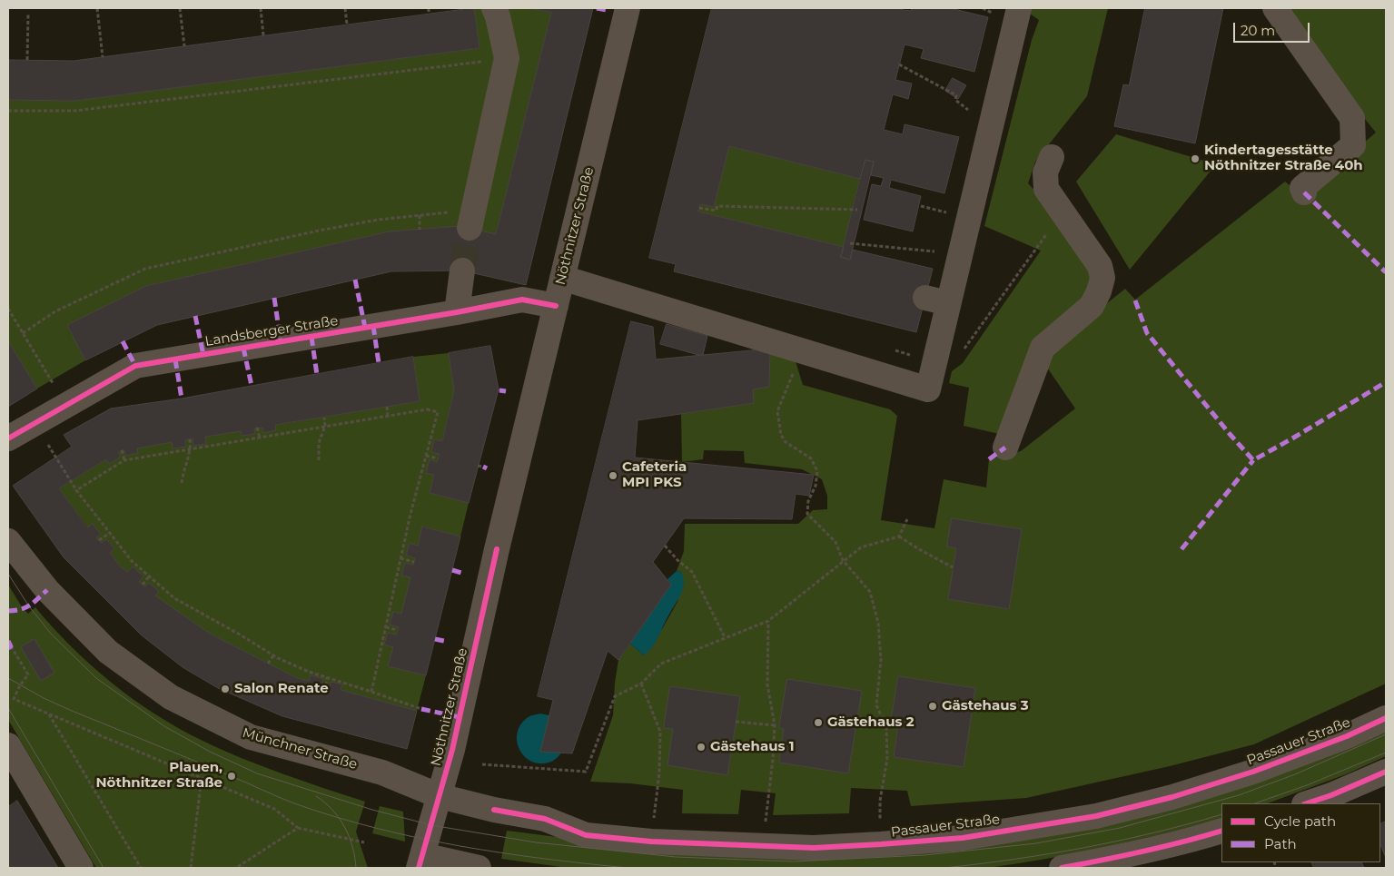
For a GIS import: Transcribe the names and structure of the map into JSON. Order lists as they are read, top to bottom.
{
  "streets": {
    "street": [
      "Nöthnitzer Straße",
      "Landsberger Straße",
      "Passauer Straße",
      "Münchner Straße"
    ]
  },
  "crossings": [
    ["Nöthnitzer Straße", "Landsberger Straße"],
    ["Nöthnitzer Straße", "Passauer Straße"],
    ["Nöthnitzer Straße", "Münchner Straße"],
    ["Passauer Straße", "Münchner Straße"]
  ],
  "places": [
    "Kindertagesstätte Nöthnitzer Straße 40h",
    "Cafeteria MPI PKS",
    "Salon Renate",
    "Gästehaus 3",
    "Gästehaus 2",
    "Gästehaus 1",
    "Plauen, Nöthnitzer Straße"
  ],
  "legend": ["Cycle path", "Path"],
  "scale_bar": "20 m"
}
